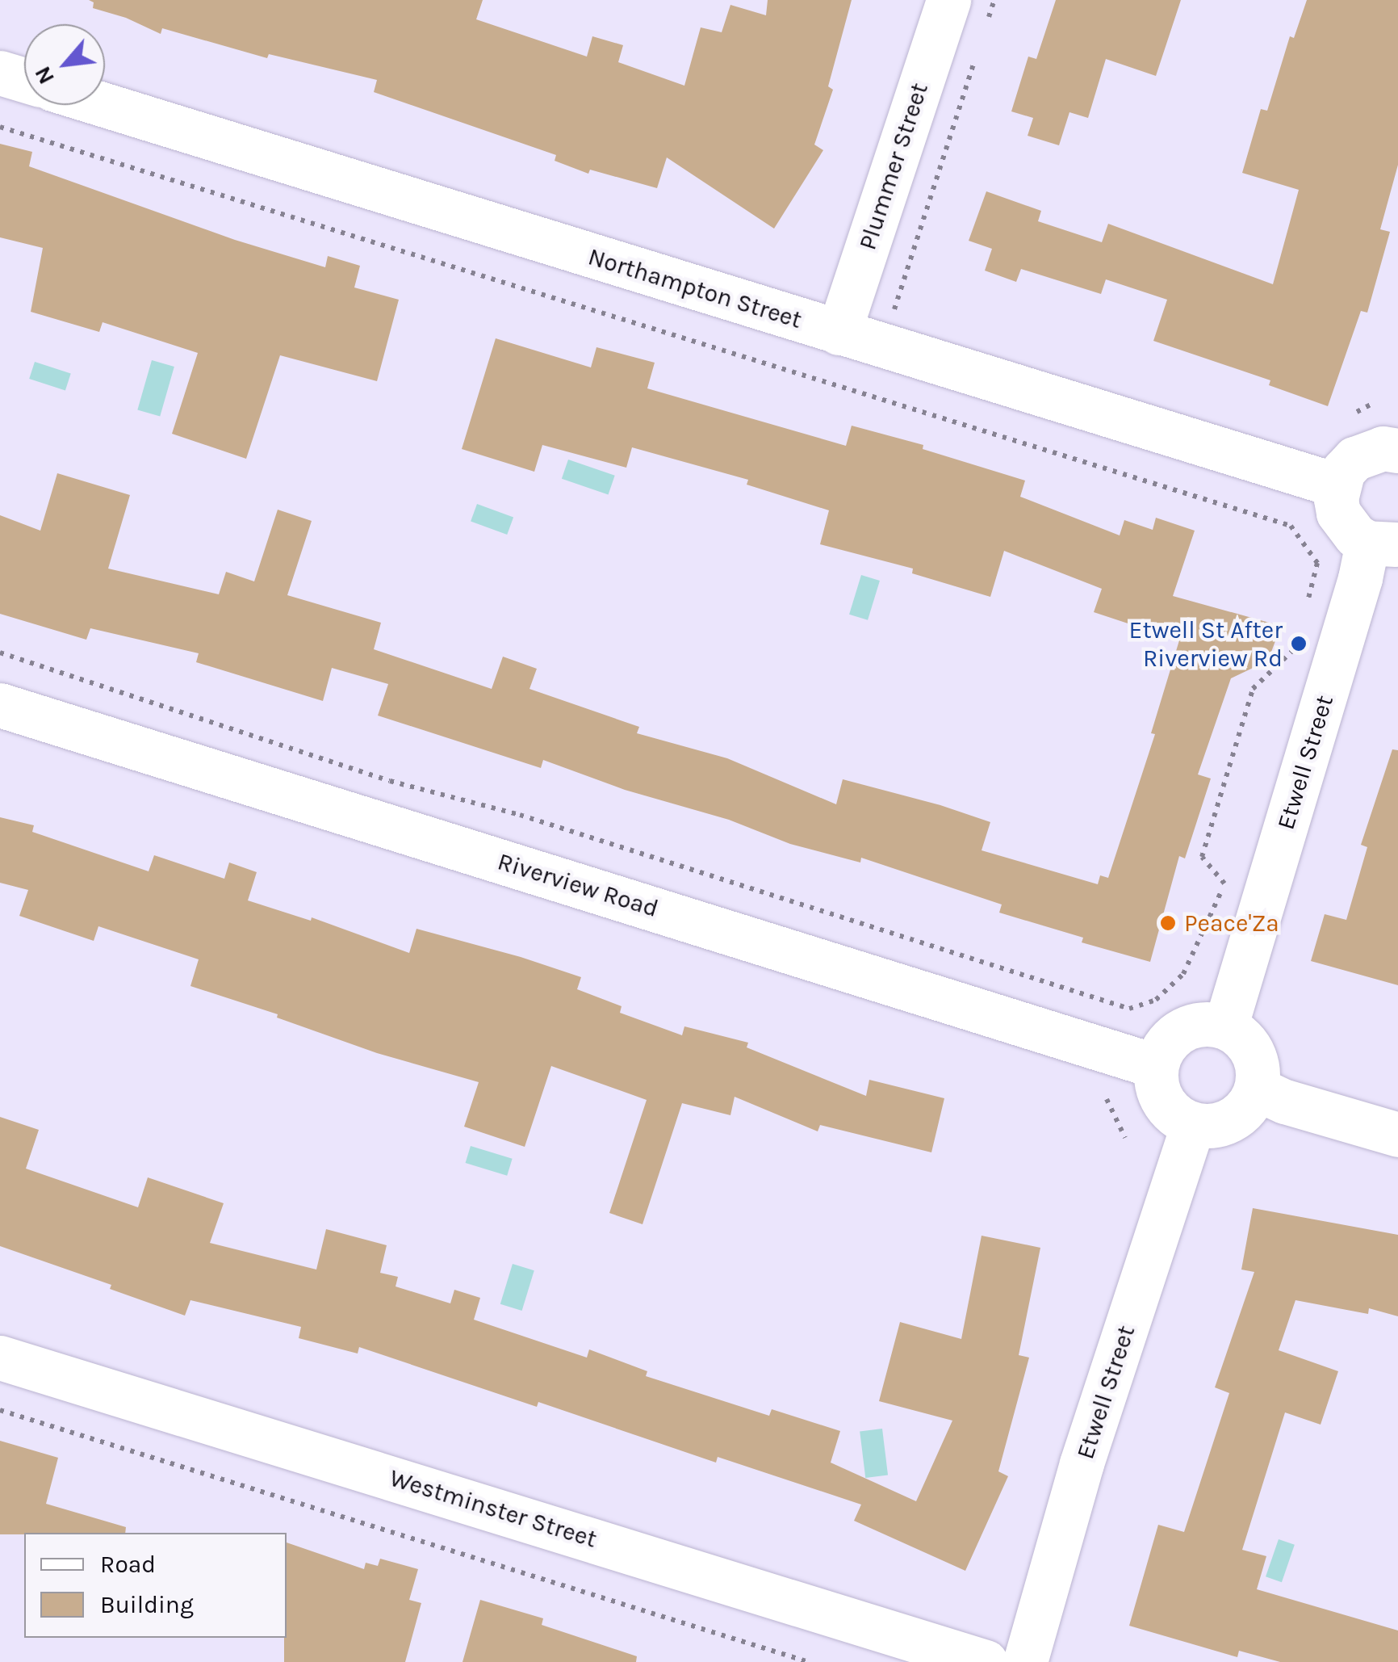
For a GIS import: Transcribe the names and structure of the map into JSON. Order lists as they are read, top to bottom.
{
  "streets": {
    "street": [
      "Plummer Street",
      "Northampton Street",
      "Etwell Street",
      "Riverview Road",
      "Westminster Street"
    ]
  },
  "crossings": [
    ["Plummer Street", "Northampton Street"],
    ["Etwell Street", "Riverview Road"]
  ],
  "places": ["Etwell St After Riverview Rd", "Peace'Za"],
  "legend": ["Road", "Building"],
  "north": "bottom left"
}
